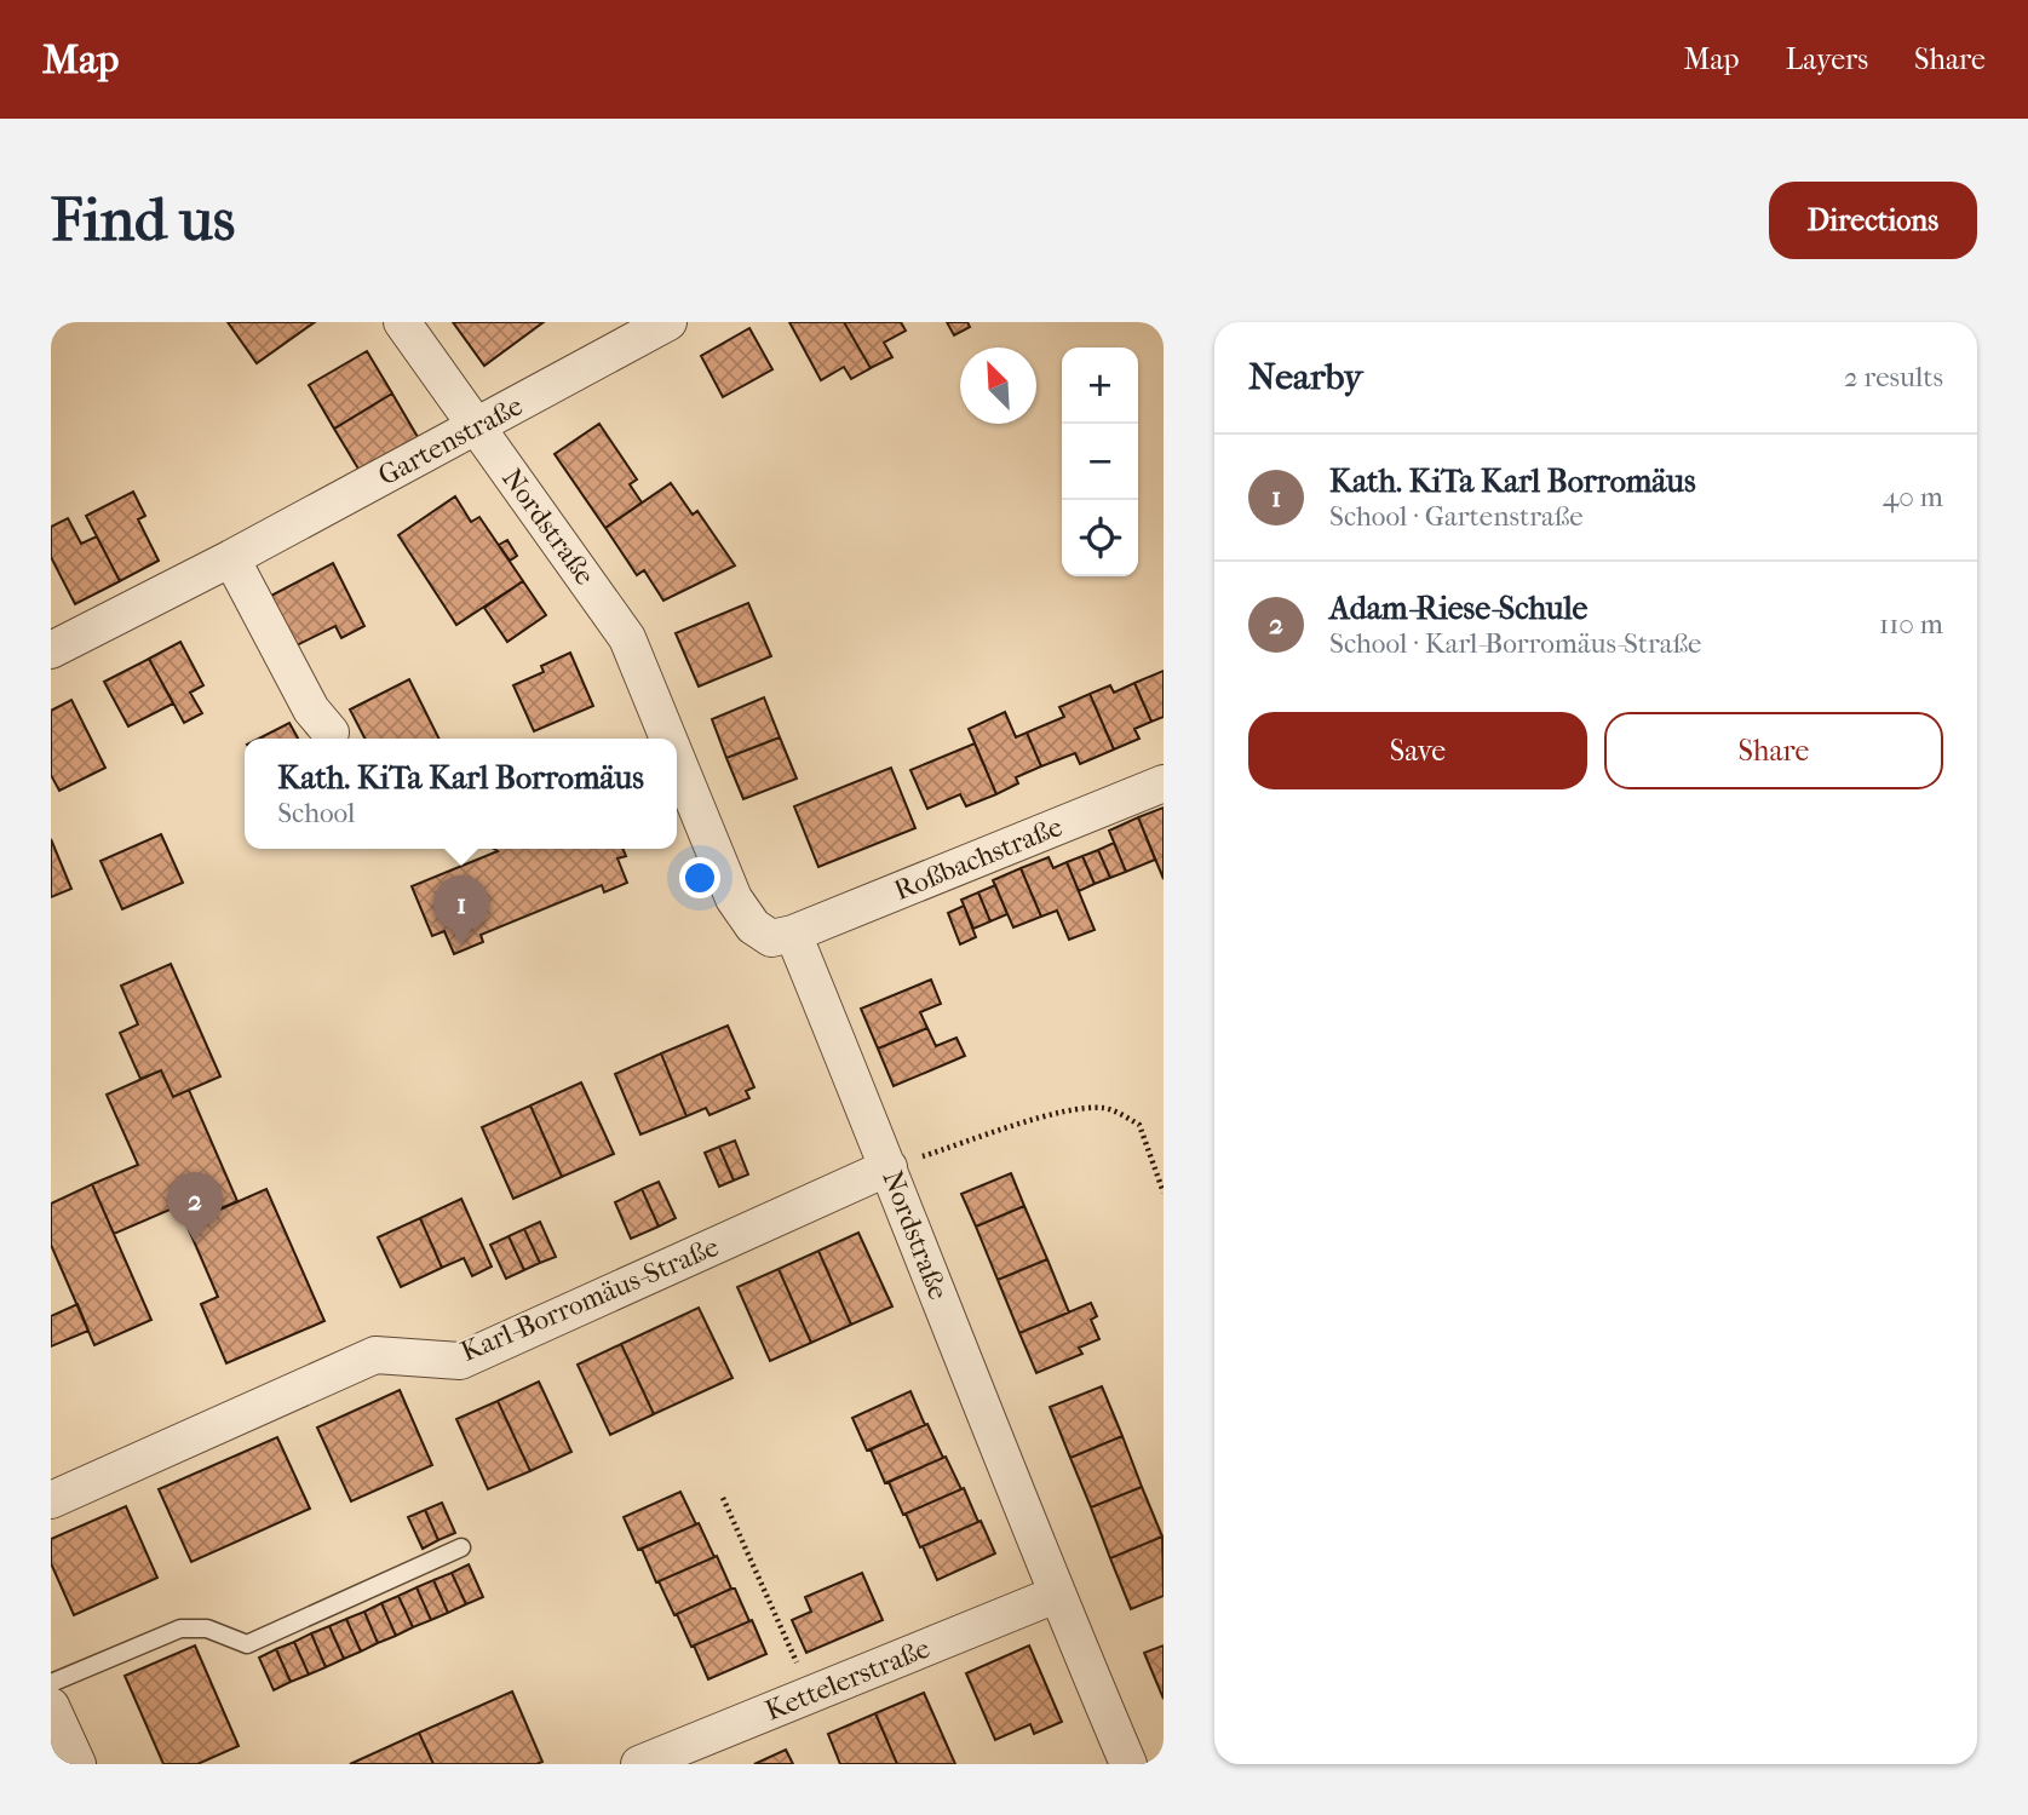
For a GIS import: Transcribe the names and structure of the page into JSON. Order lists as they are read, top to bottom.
{
  "streets": {
    "street": [
      "Gartenstraße",
      "Nordstraße",
      "Roßbachstraße",
      "Karl-Borromäus-Straße",
      "Kettelerstraße"
    ]
  },
  "crossings": [
    ["Gartenstraße", "Nordstraße"],
    ["Nordstraße", "Roßbachstraße"],
    ["Nordstraße", "Karl-Borromäus-Straße"],
    ["Nordstraße", "Kettelerstraße"]
  ],
  "north": "top left",
  "page": {
    "header": "Map",
    "nav": ["Map", "Layers", "Share"],
    "buttons": [
      "Directions",
      ["Save", "Share"]
    ],
    "title": "Find us",
    "heading": ["Nearby", "2 results"],
    "map_buttons": ["+", "−"],
    "list": [
      {
        "mark": "1",
        "name": "Kath. KiTa Karl Borromäus",
        "note": "School · Gartenstraße",
        "value": "40 m"
      },
      {
        "mark": "2",
        "name": "Adam-Riese-Schule",
        "note": "School · Karl-Borromäus-Straße",
        "value": "110 m"
      }
    ],
    "popup": ["Kath. KiTa Karl Borromäus", "School"],
    "pins": ["1", "2"]
  }
}
